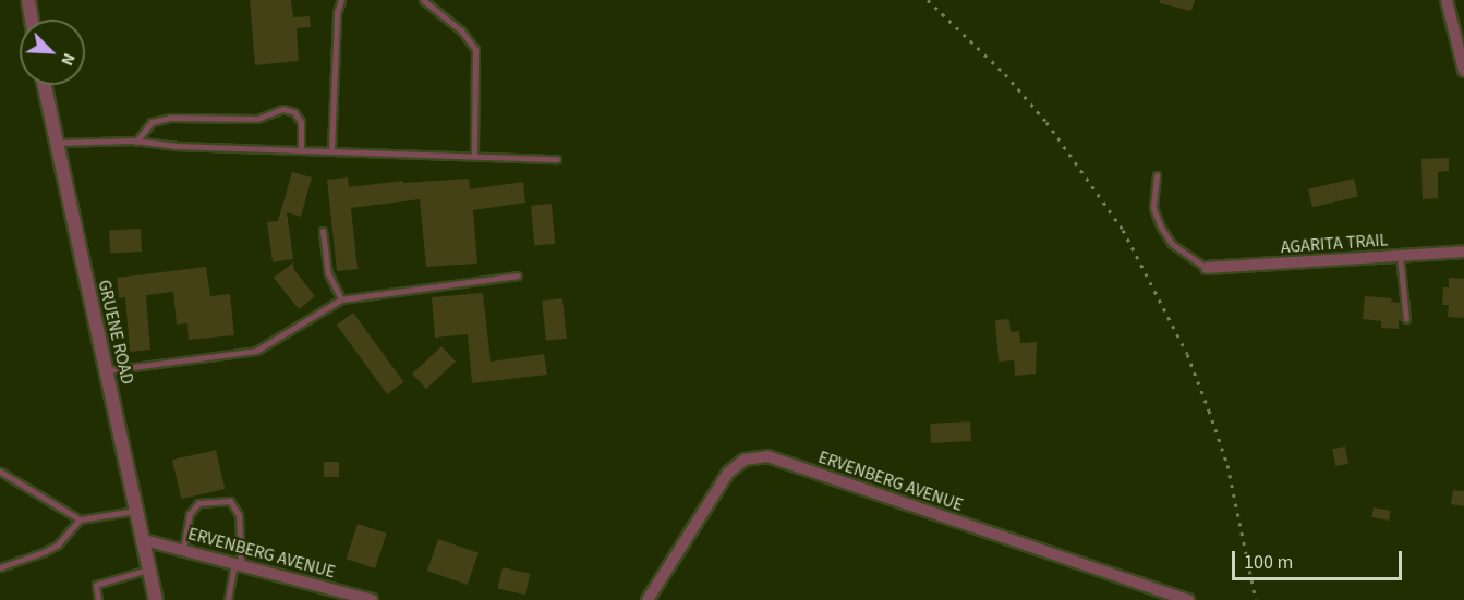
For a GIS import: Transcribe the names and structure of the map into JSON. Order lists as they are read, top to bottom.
{
  "streets": {
    "street": ["AGARITA TRAIL", "GRUENE ROAD", "ERVENBERG AVENUE"]
  },
  "crossings": [
    ["GRUENE ROAD", "ERVENBERG AVENUE"]
  ],
  "scale_bar": "100 m",
  "north": "bottom right"
}
